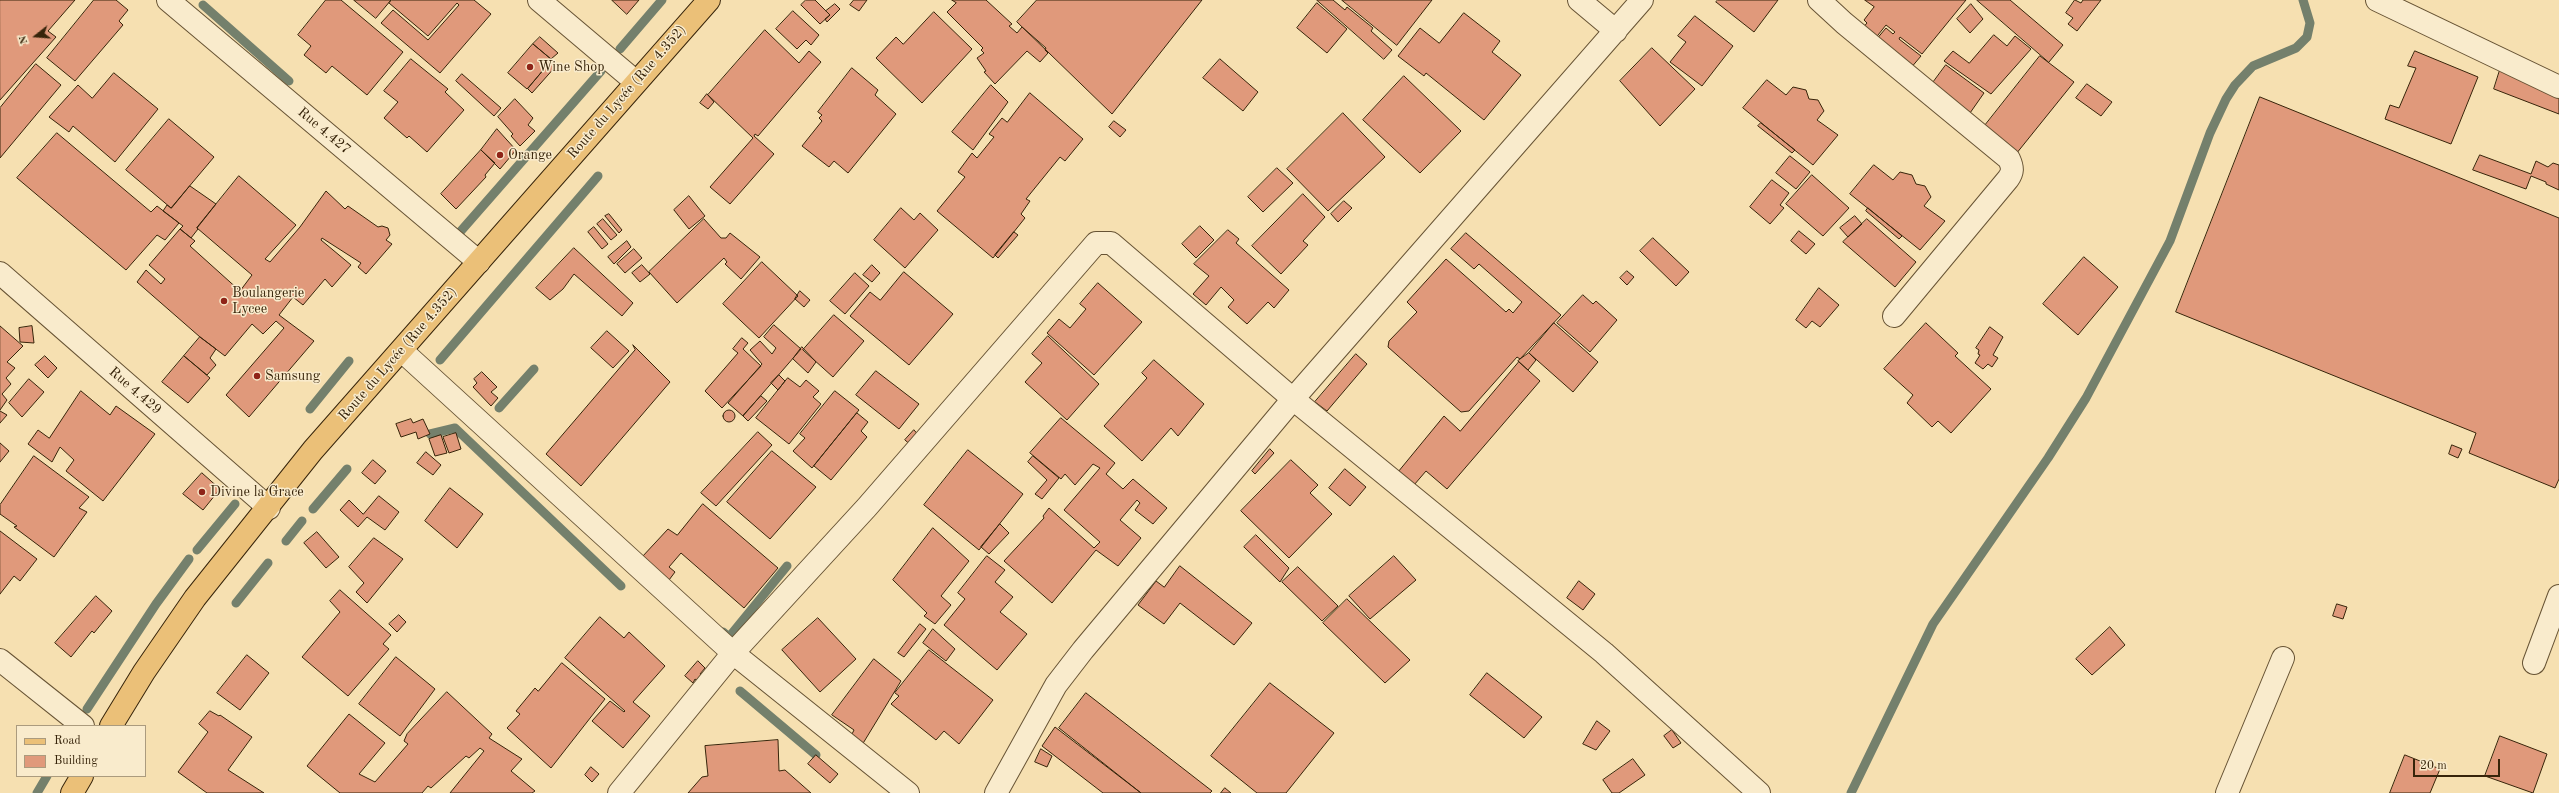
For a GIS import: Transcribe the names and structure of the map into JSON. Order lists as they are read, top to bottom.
{
  "streets": {
    "main road": ["Route du Lycée (Rue 4.352)"],
    "street": ["Rue 4.427", "Rue 4.429"]
  },
  "crossings": [
    ["Route du Lycée (Rue 4.352)", "Rue 4.427"],
    ["Route du Lycée (Rue 4.352)", "Rue 4.429"]
  ],
  "places": [
    "Wine Shop",
    "Orange",
    "Boulangerie Lycee",
    "Samsung",
    "Divine la Grace"
  ],
  "legend": ["Road", "Building"],
  "scale_bar": "20 m",
  "north": "left"
}
